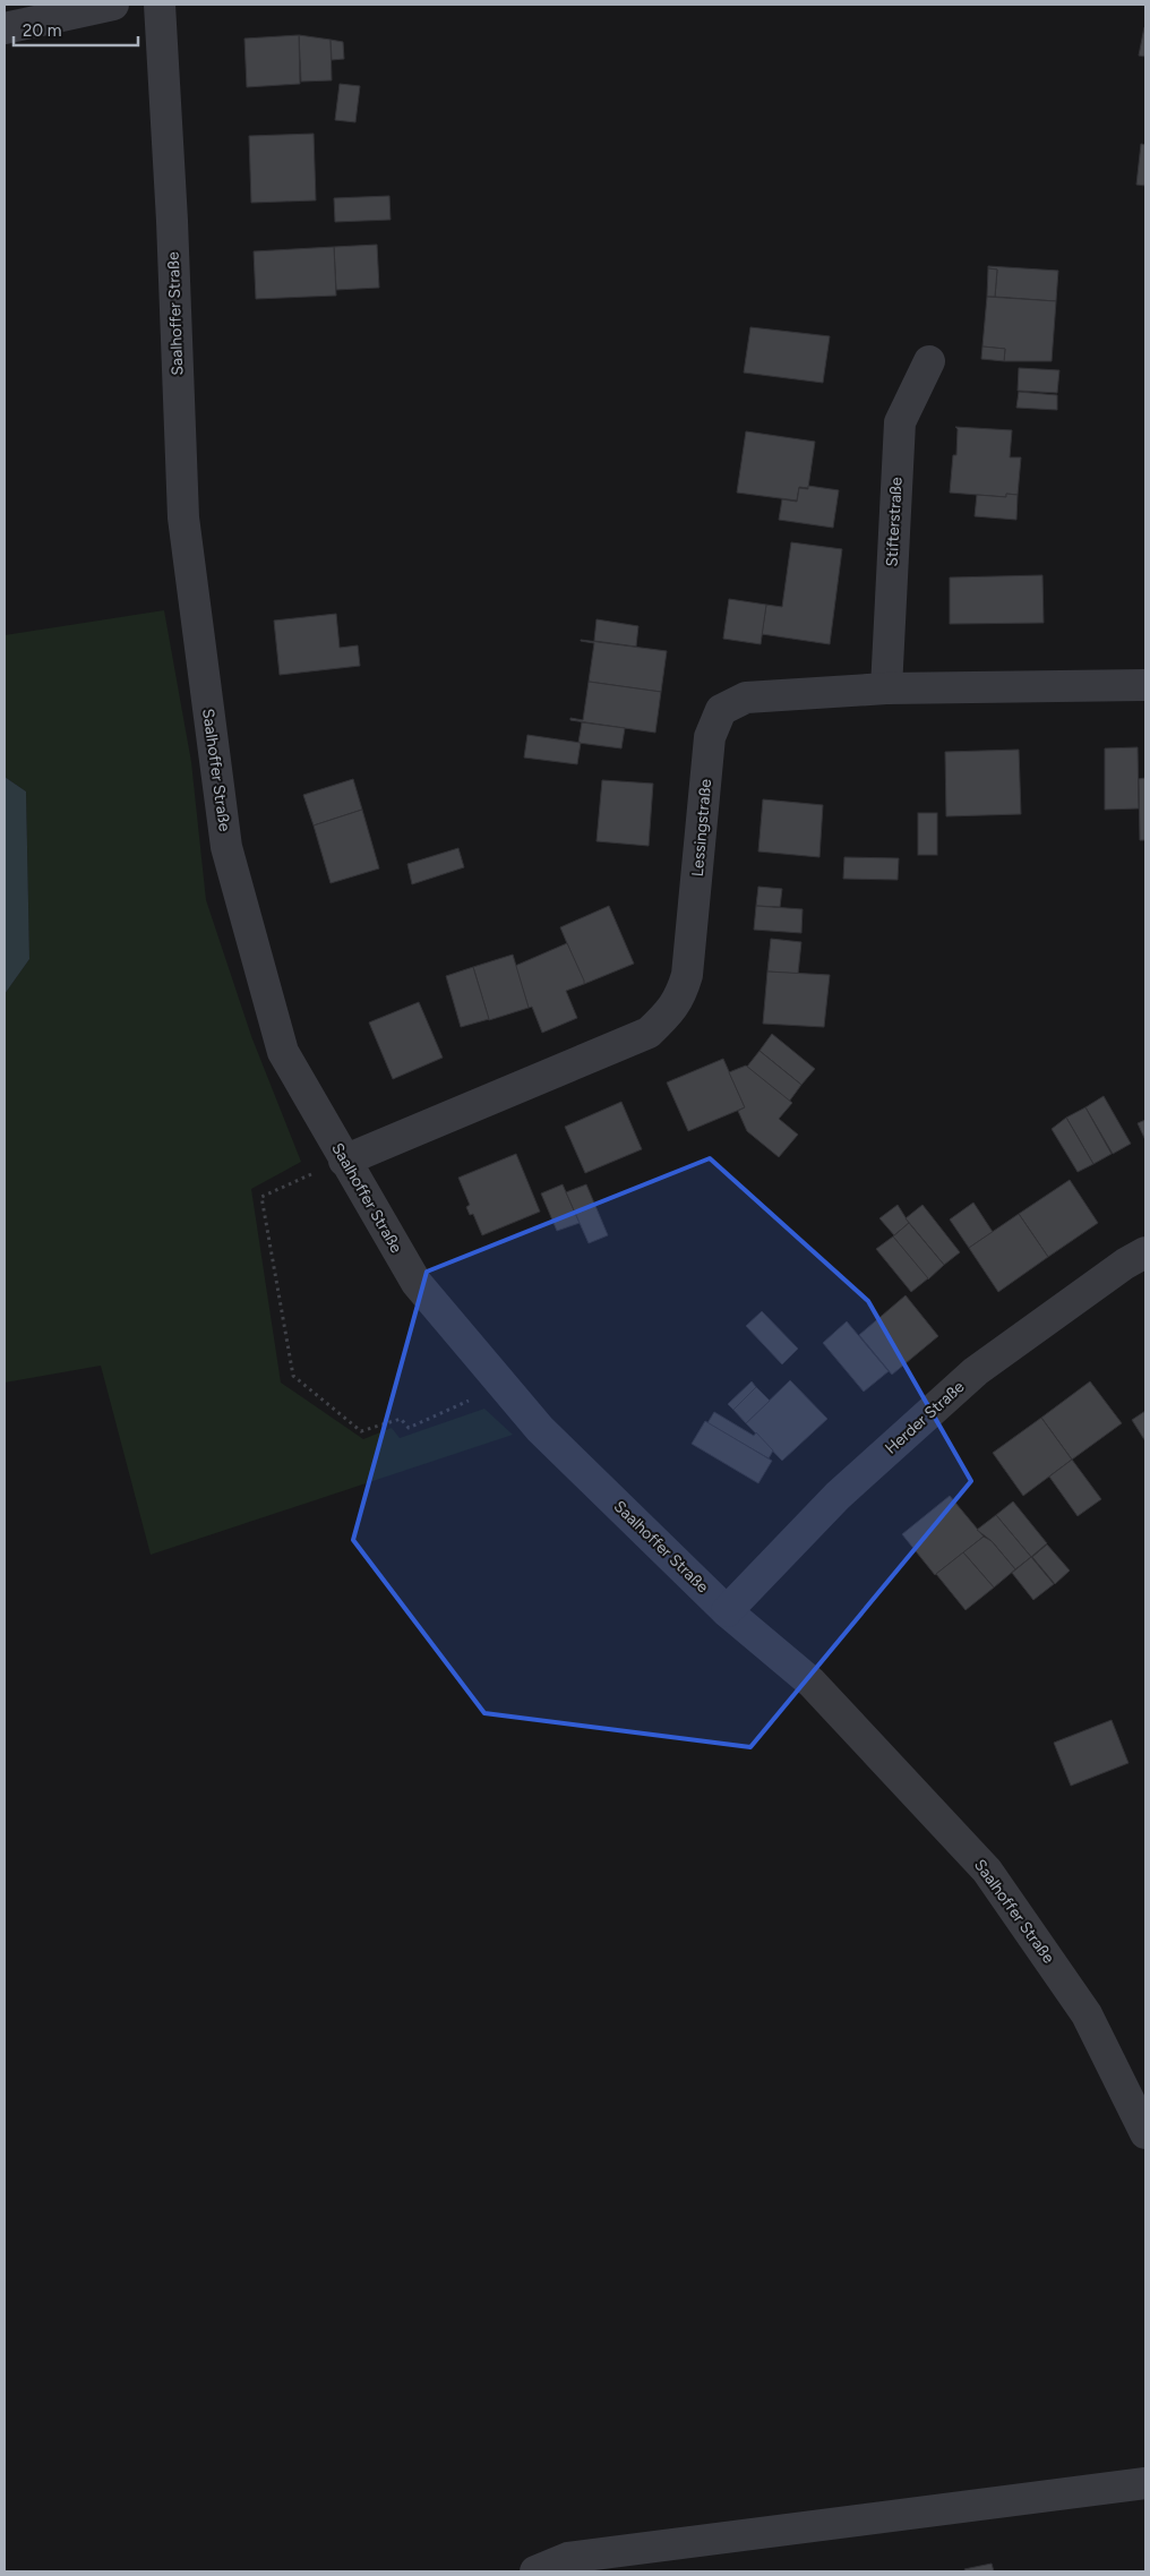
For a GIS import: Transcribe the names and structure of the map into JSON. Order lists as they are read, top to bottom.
{
  "streets": {
    "street": [
      "Saalhoffer Straße",
      "Stifterstraße",
      "Lessingstraße",
      "Herder Straße"
    ]
  },
  "crossings": [
    ["Saalhoffer Straße", "Lessingstraße"],
    ["Saalhoffer Straße", "Herder Straße"],
    ["Stifterstraße", "Lessingstraße"]
  ],
  "scale_bar": "20 m"
}
